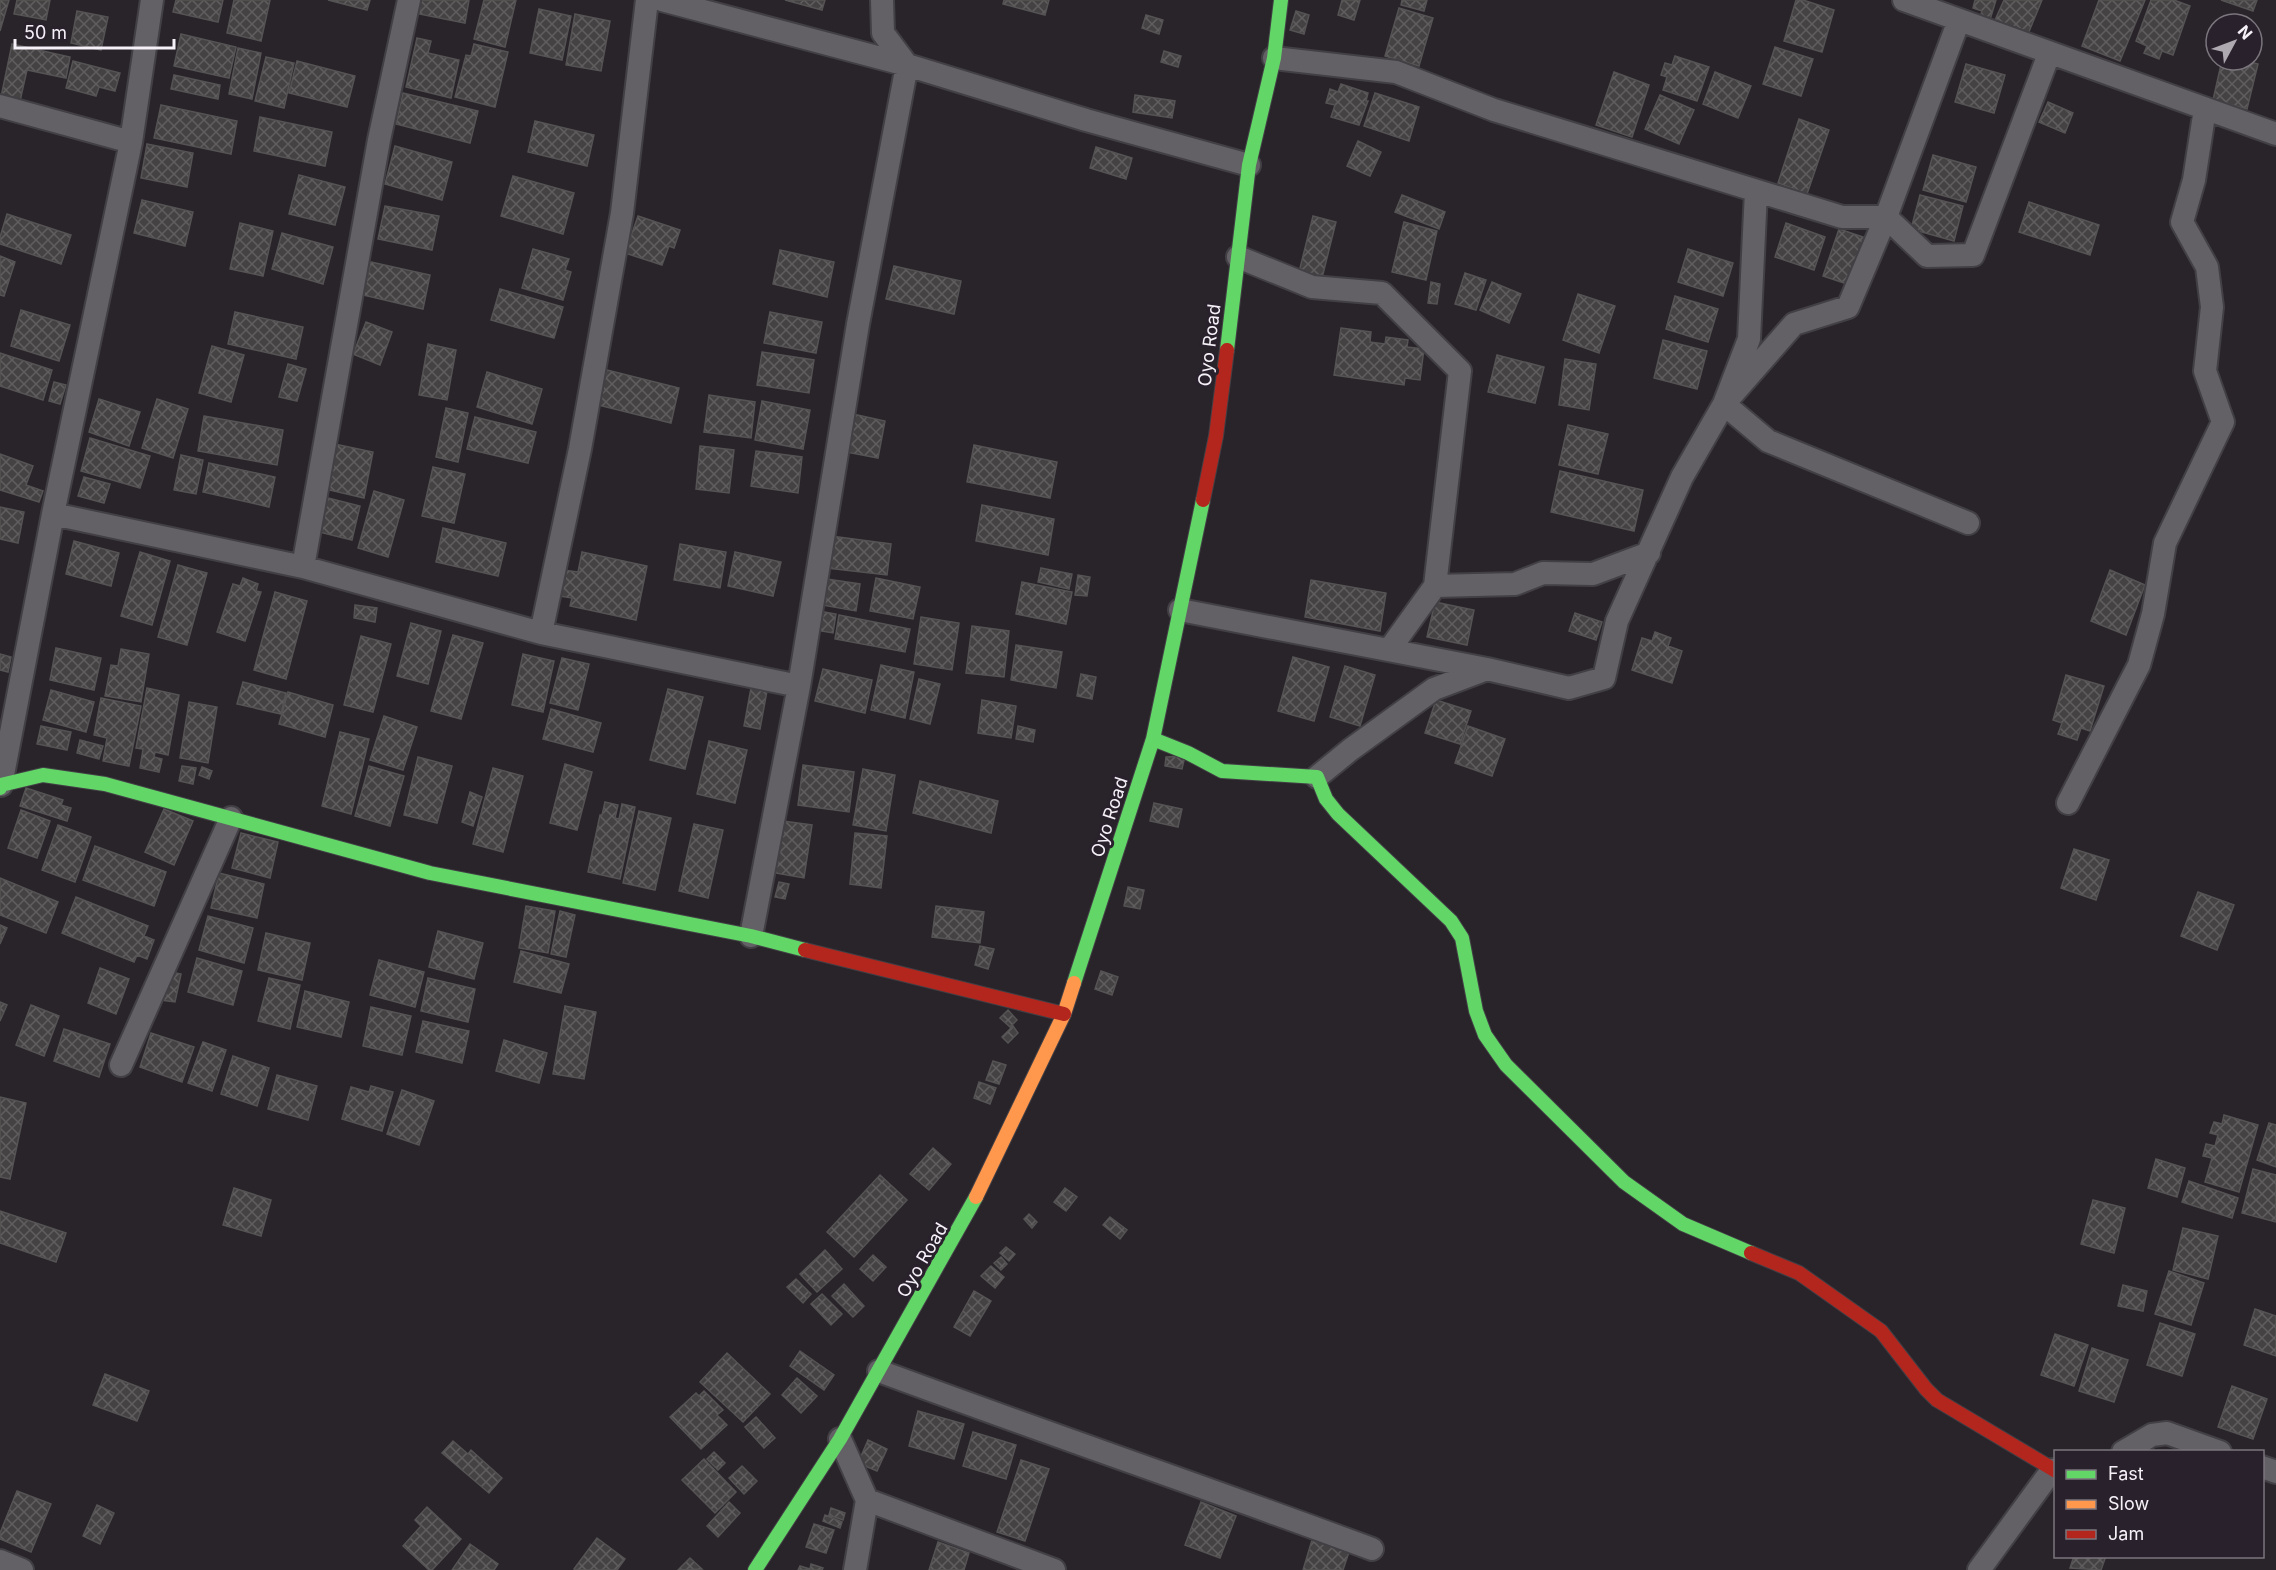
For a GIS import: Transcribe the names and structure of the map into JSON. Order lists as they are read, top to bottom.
{
  "streets": {
    "street": ["Oyo Road"]
  },
  "legend": ["Fast", "Slow", "Jam"],
  "scale_bar": "50 m",
  "north": "top right"
}
